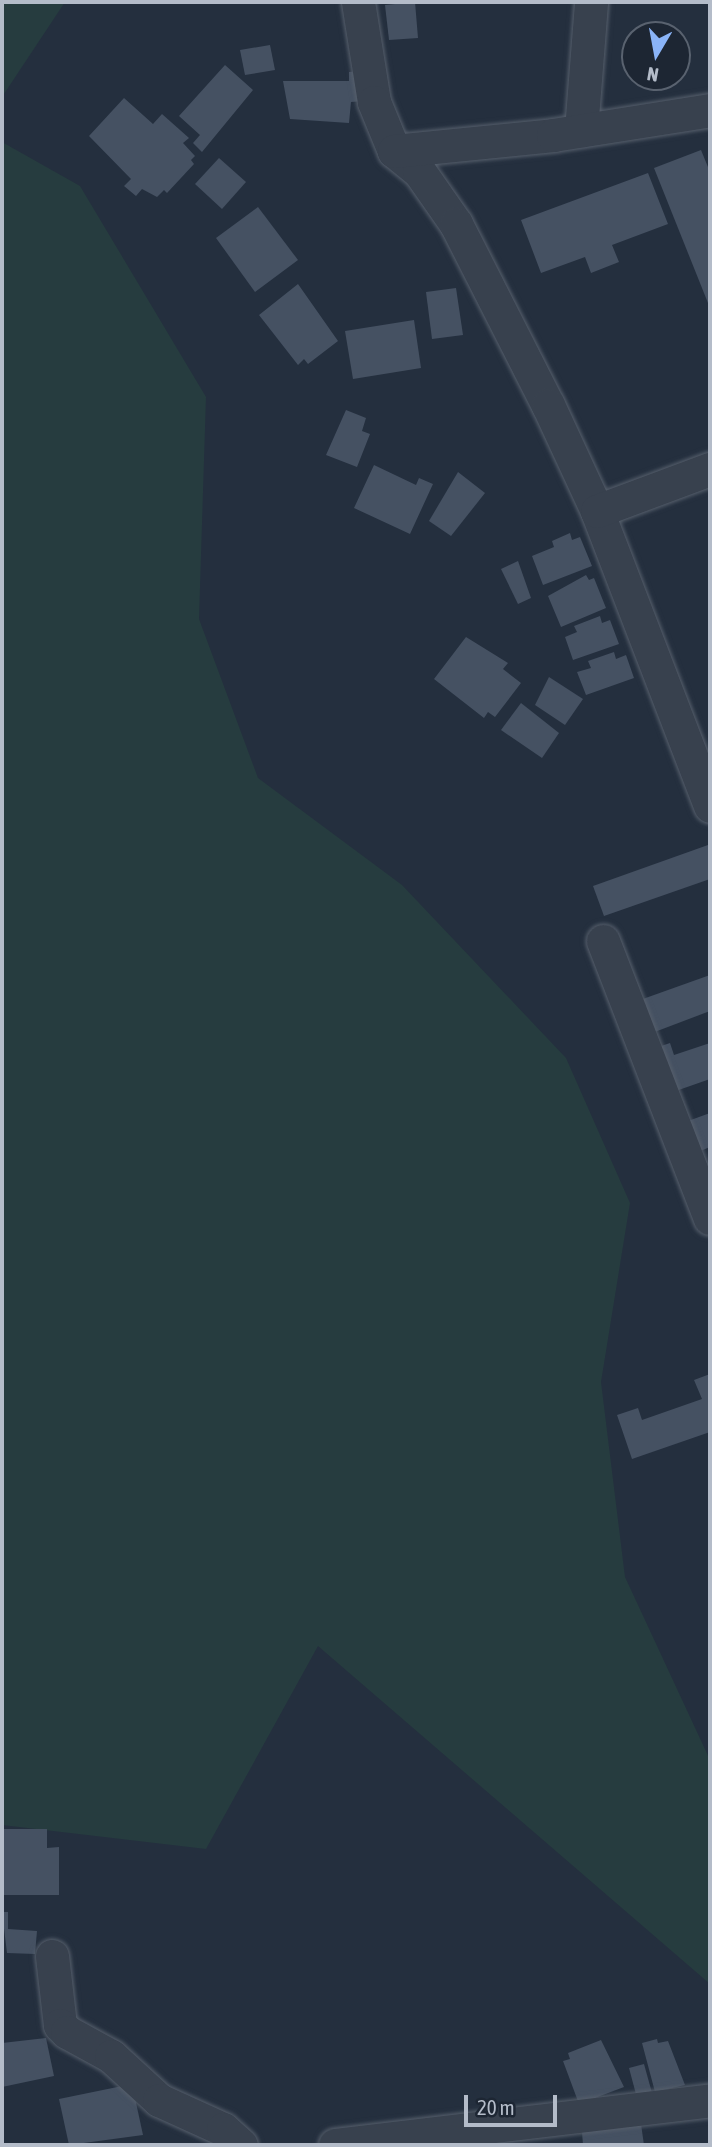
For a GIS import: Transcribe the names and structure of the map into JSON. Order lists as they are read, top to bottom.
{
  "scale_bar": "20 m",
  "north": "bottom"
}
